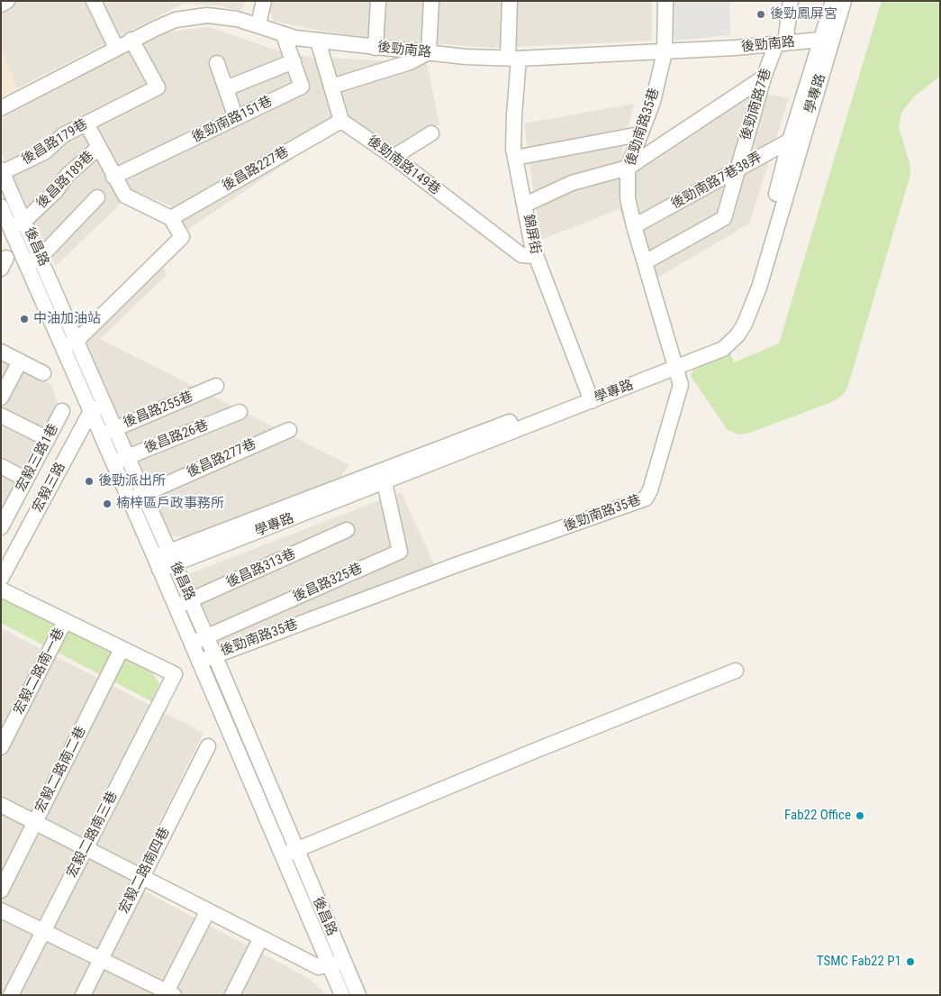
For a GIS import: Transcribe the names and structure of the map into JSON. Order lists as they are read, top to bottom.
{
  "streets": {
    "street": [
      "後勁南路",
      "學專路",
      "後勁南路7巷",
      "後勁南路151巷",
      "後勁南路35巷",
      "後昌路179巷",
      "後勁南路149巷",
      "後昌路227巷",
      "後昌路189巷",
      "後勁南路7巷38弄",
      "錦屏街",
      "後昌路",
      "後昌路255巷",
      "後昌路26巷",
      "宏毅三路1巷",
      "後昌路277巷",
      "宏毅三路",
      "後昌路313巷",
      "後昌路325巷",
      "宏毅二路南一巷",
      "宏毅二路南二巷",
      "宏毅二路南三巷",
      "宏毅二路南四巷"
    ]
  },
  "crossings": [
    ["後勁南路", "學專路"],
    ["後勁南路", "後勁南路7巷"],
    ["後勁南路", "後勁南路151巷"],
    ["後勁南路", "後勁南路35巷"],
    ["後勁南路", "後昌路179巷"],
    ["後勁南路", "錦屏街"],
    ["學專路", "後勁南路35巷"],
    ["學專路", "後勁南路7巷38弄"],
    ["學專路", "錦屏街"],
    ["學專路", "後昌路"],
    ["學專路", "後昌路325巷"],
    ["後勁南路7巷", "後勁南路35巷"],
    ["後勁南路7巷", "後勁南路7巷38弄"],
    ["後勁南路35巷", "後勁南路7巷38弄"],
    ["後勁南路35巷", "後昌路"],
    ["後昌路179巷", "後昌路"],
    ["後勁南路149巷", "後昌路227巷"],
    ["後勁南路149巷", "錦屏街"],
    ["後昌路189巷", "後昌路"],
    ["後昌路", "後昌路255巷"],
    ["後昌路", "後昌路26巷"],
    ["後昌路", "後昌路277巷"],
    ["後昌路", "宏毅三路"],
    ["後昌路", "後昌路313巷"],
    ["後昌路", "後昌路325巷"],
    ["宏毅二路南二巷", "宏毅二路南三巷"]
  ],
  "places": [
    "後勁鳳屏宮",
    "中油加油站",
    "後勁派出所",
    "楠梓區戶政事務所",
    "Fab22 Office",
    "TSMC Fab22 P1"
  ]
}
